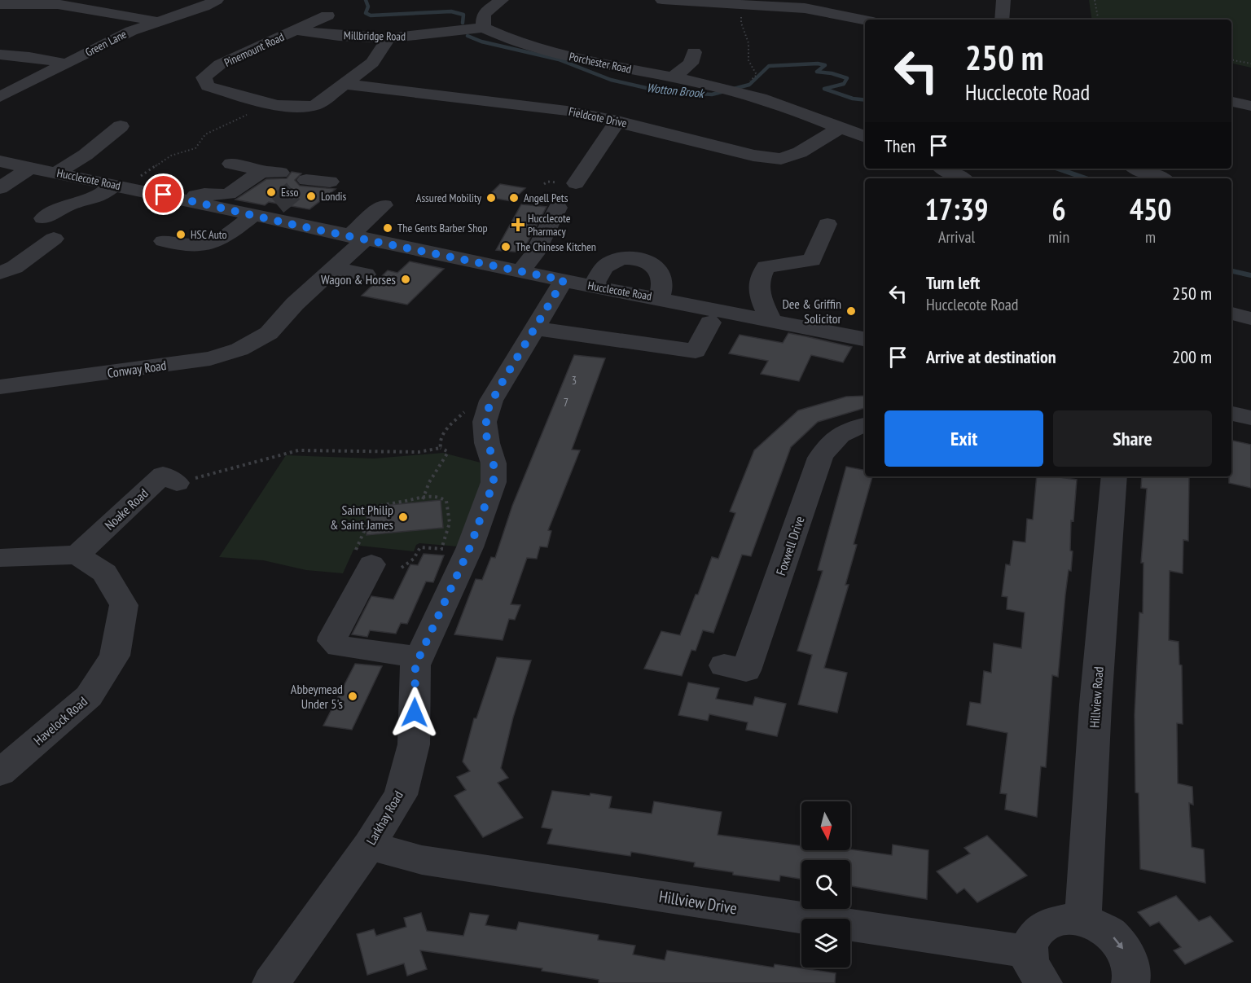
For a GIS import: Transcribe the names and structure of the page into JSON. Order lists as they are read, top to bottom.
{
  "streets": {
    "street": [
      "Millbridge Road",
      "Green Lane",
      "Pinemount Road",
      "Porchester Road",
      "Fieldcote Drive",
      "Hucclecote Road",
      "Conway Road",
      "Noake Road",
      "Foxwell Drive",
      "Hillview Road",
      "Havelock Road",
      "Larkhay Road",
      "Hillview Drive"
    ]
  },
  "crossings": [
    ["Millbridge Road", "Pinemount Road"],
    ["Millbridge Road", "Porchester Road"],
    ["Pinemount Road", "Fieldcote Drive"],
    ["Porchester Road", "Fieldcote Drive"],
    ["Hucclecote Road", "Conway Road"],
    ["Hucclecote Road", "Larkhay Road"],
    ["Noake Road", "Havelock Road"],
    ["Larkhay Road", "Hillview Drive"]
  ],
  "water": ["Wotton Brook"],
  "places": {
    "other": [
      "Esso",
      "Londis",
      "Assured Mobility",
      "Angell Pets",
      "The Gents Barber Shop",
      "HSC Auto",
      "The Chinese Kitchen",
      "Wagon & Horses",
      "Dee & Griffin Solicitor",
      "Saint Philip & Saint James",
      "Abbeymead Under 5's"
    ],
    "health": ["Hucclecote Pharmacy"]
  },
  "house_numbers": ["3", "7"],
  "north": "bottom",
  "page": {
    "turn": ["250 m", "Hucclecote Road"],
    "then": "Then",
    "eta": [
      "17:39",
      "Arrival",
      "6",
      "min",
      "450",
      "m"
    ],
    "list": [
      {
        "name": "Turn left",
        "note": "Hucclecote Road",
        "value": "250 m"
      },
      {
        "name": "Arrive at destination",
        "value": "200 m"
      }
    ],
    "buttons": ["Exit", "Share"]
  }
}
